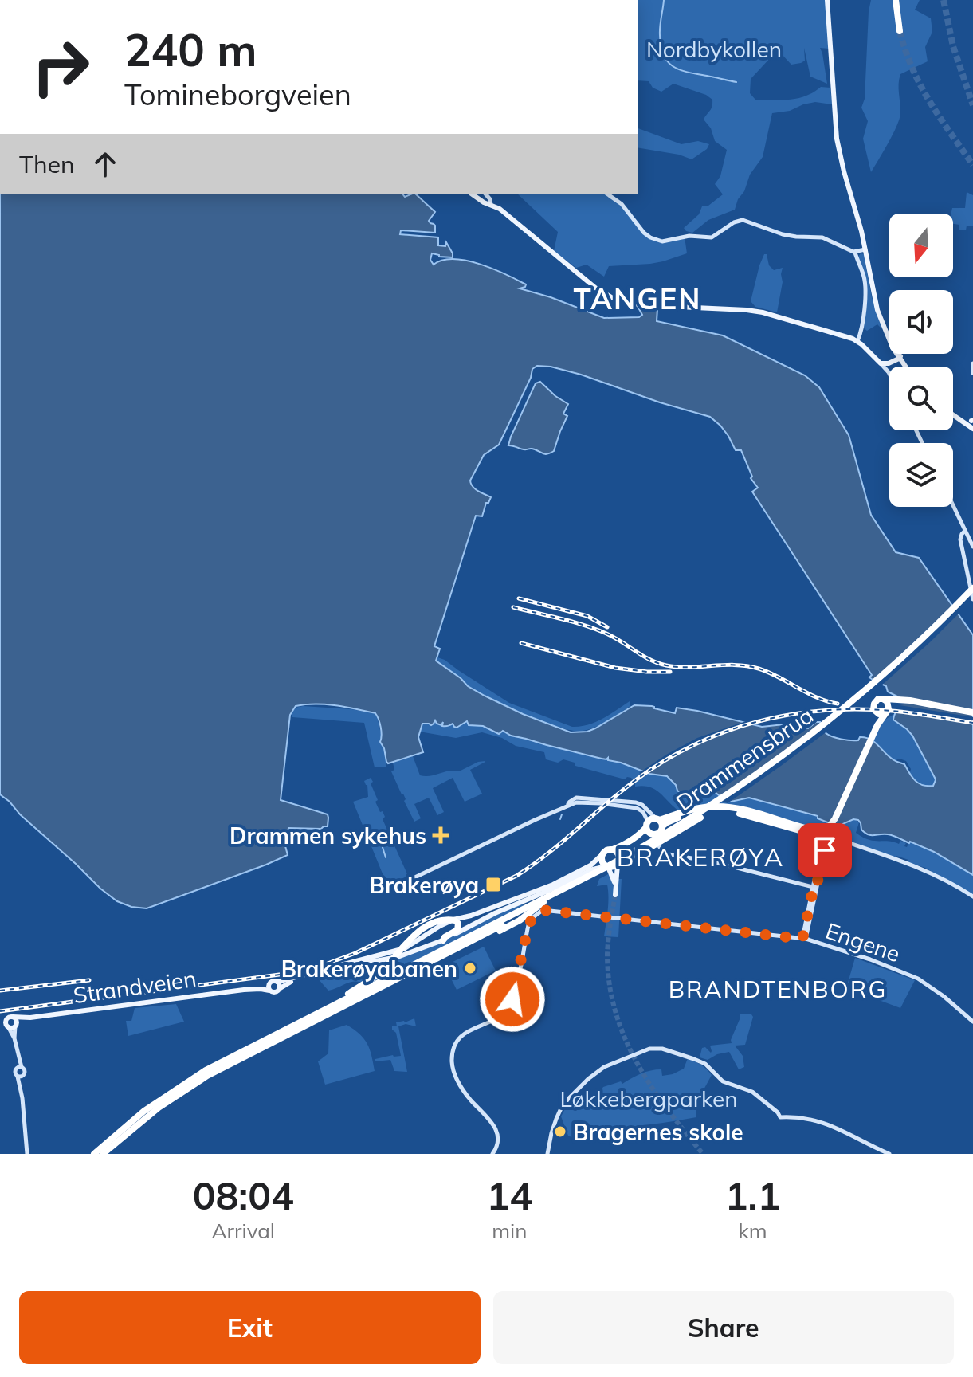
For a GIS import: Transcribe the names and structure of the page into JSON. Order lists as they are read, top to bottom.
{
  "streets": {
    "highway": ["Drammensbrua"],
    "main road": ["Engene", "Strandveien"]
  },
  "districts": ["TANGEN", "BRAKERØYA", "BRANDTENBORG"],
  "parks": ["Nordbykollen", "Løkkebergparken"],
  "places": {
    "health": ["Drammen sykehus"],
    "transit": ["Brakerøya"],
    "other": ["Brakerøyabanen", "Bragernes skole"]
  },
  "north": "bottom",
  "page": {
    "turn": ["240 m", "Tomineborgveien"],
    "then": "Then",
    "eta": [
      "08:04",
      "Arrival",
      "14",
      "min",
      "1.1",
      "km"
    ],
    "buttons": ["Exit", "Share"]
  }
}
